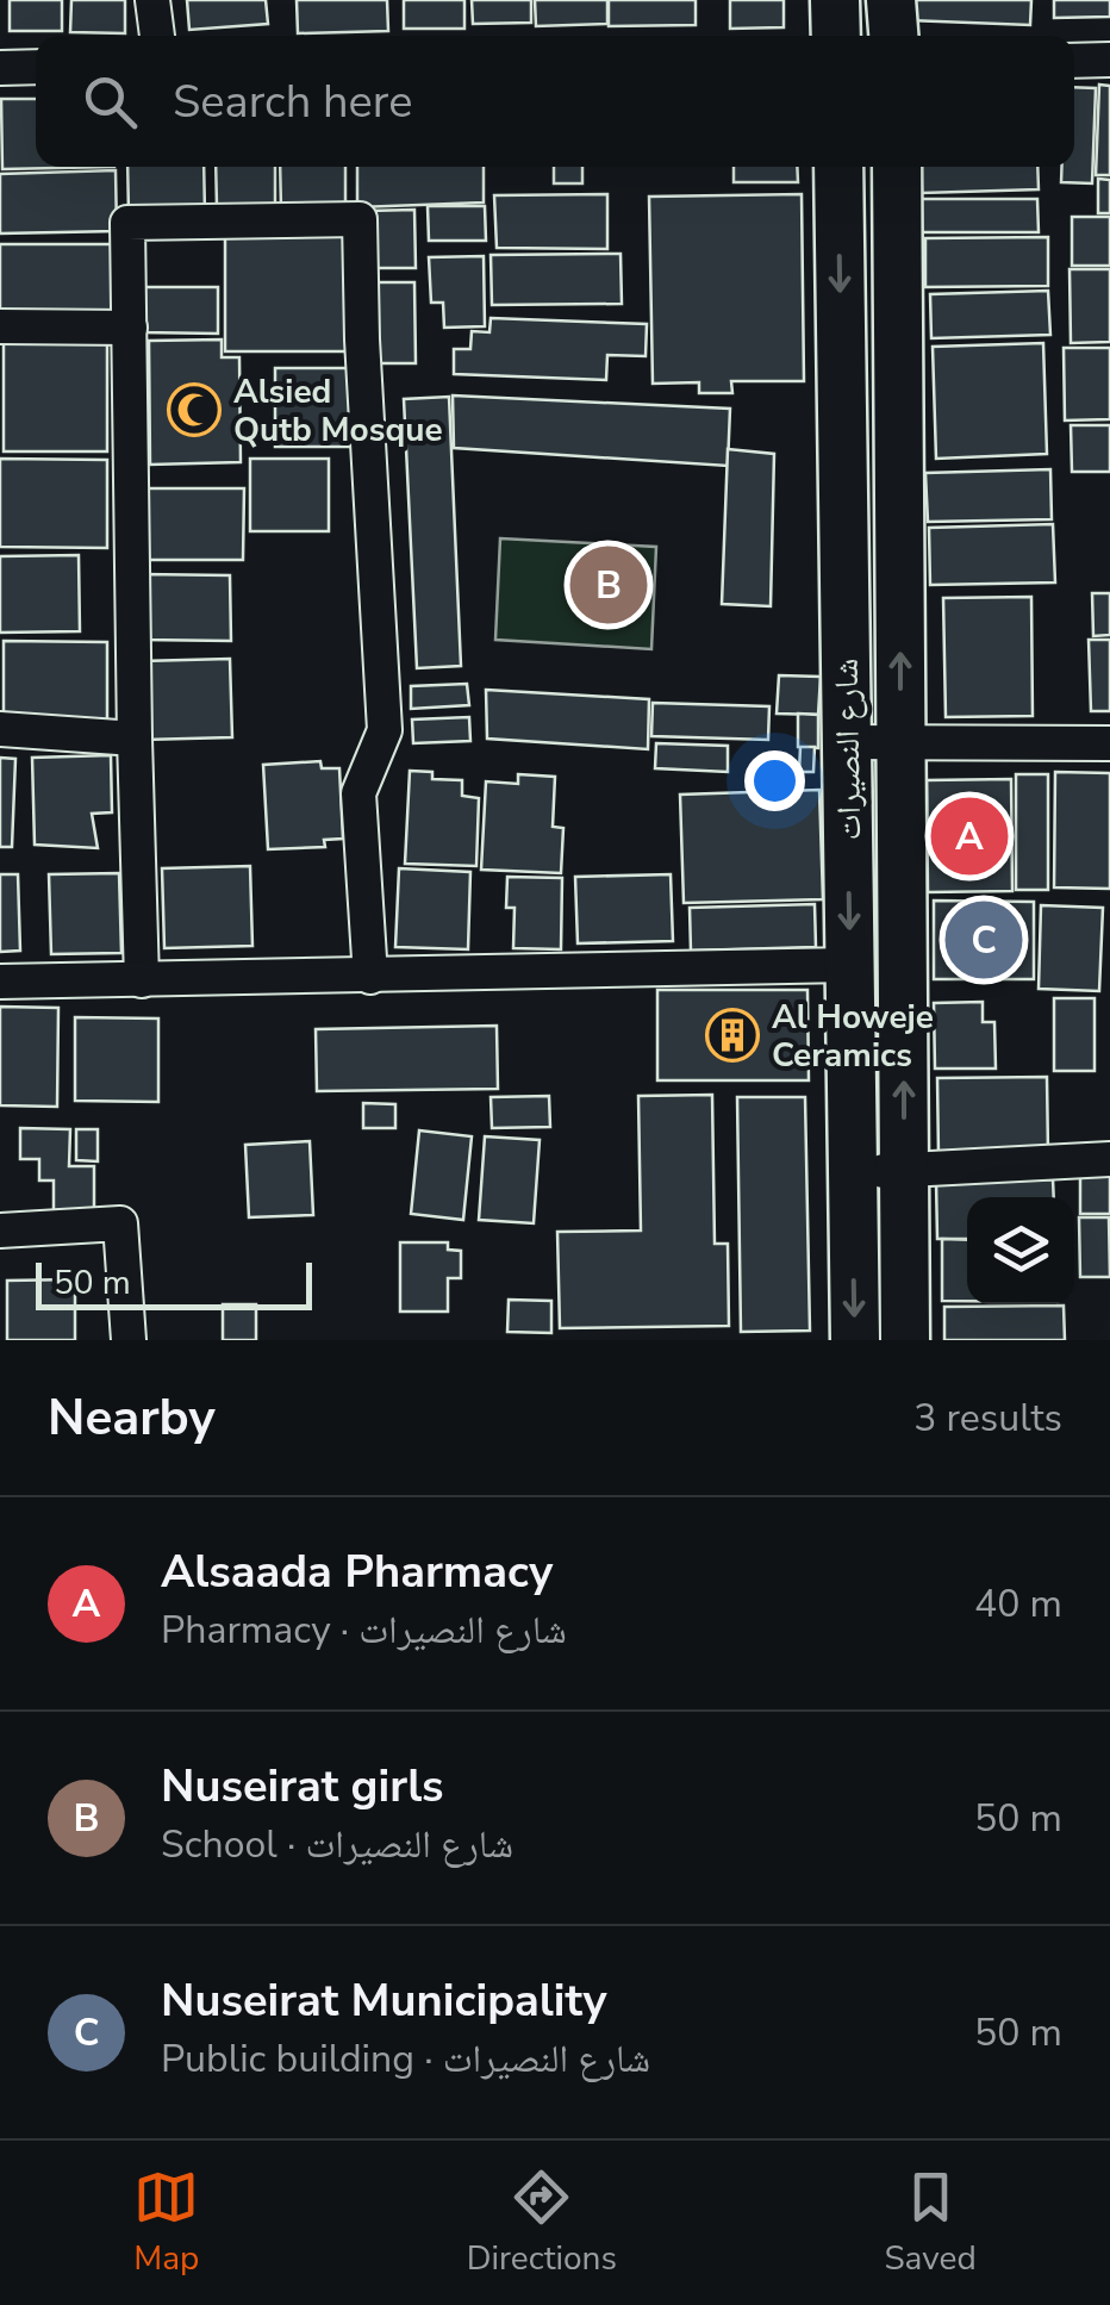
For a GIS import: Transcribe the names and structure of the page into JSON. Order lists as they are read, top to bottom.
{
  "streets": {
    "main road": ["شارع النصيرات"]
  },
  "places": {
    "mosque": ["Alsied Qutb Mosque"],
    "building": ["Al Howeje Ceramics"]
  },
  "scale_bar": "50 m",
  "page": {
    "search": "Search here",
    "pins": ["B", "A", "C"],
    "scale": "50 m",
    "heading": ["Nearby", "3 results"],
    "list": [
      {
        "mark": "A",
        "name": "Alsaada Pharmacy",
        "note": "Pharmacy · شارع النصيرات",
        "value": "40 m"
      },
      {
        "mark": "B",
        "name": "Nuseirat girls",
        "note": "School · شارع النصيرات",
        "value": "50 m"
      },
      {
        "mark": "C",
        "name": "Nuseirat Municipality",
        "note": "Public building · شارع النصيرات",
        "value": "50 m"
      }
    ],
    "nav": ["Map", "Directions", "Saved"]
  }
}
